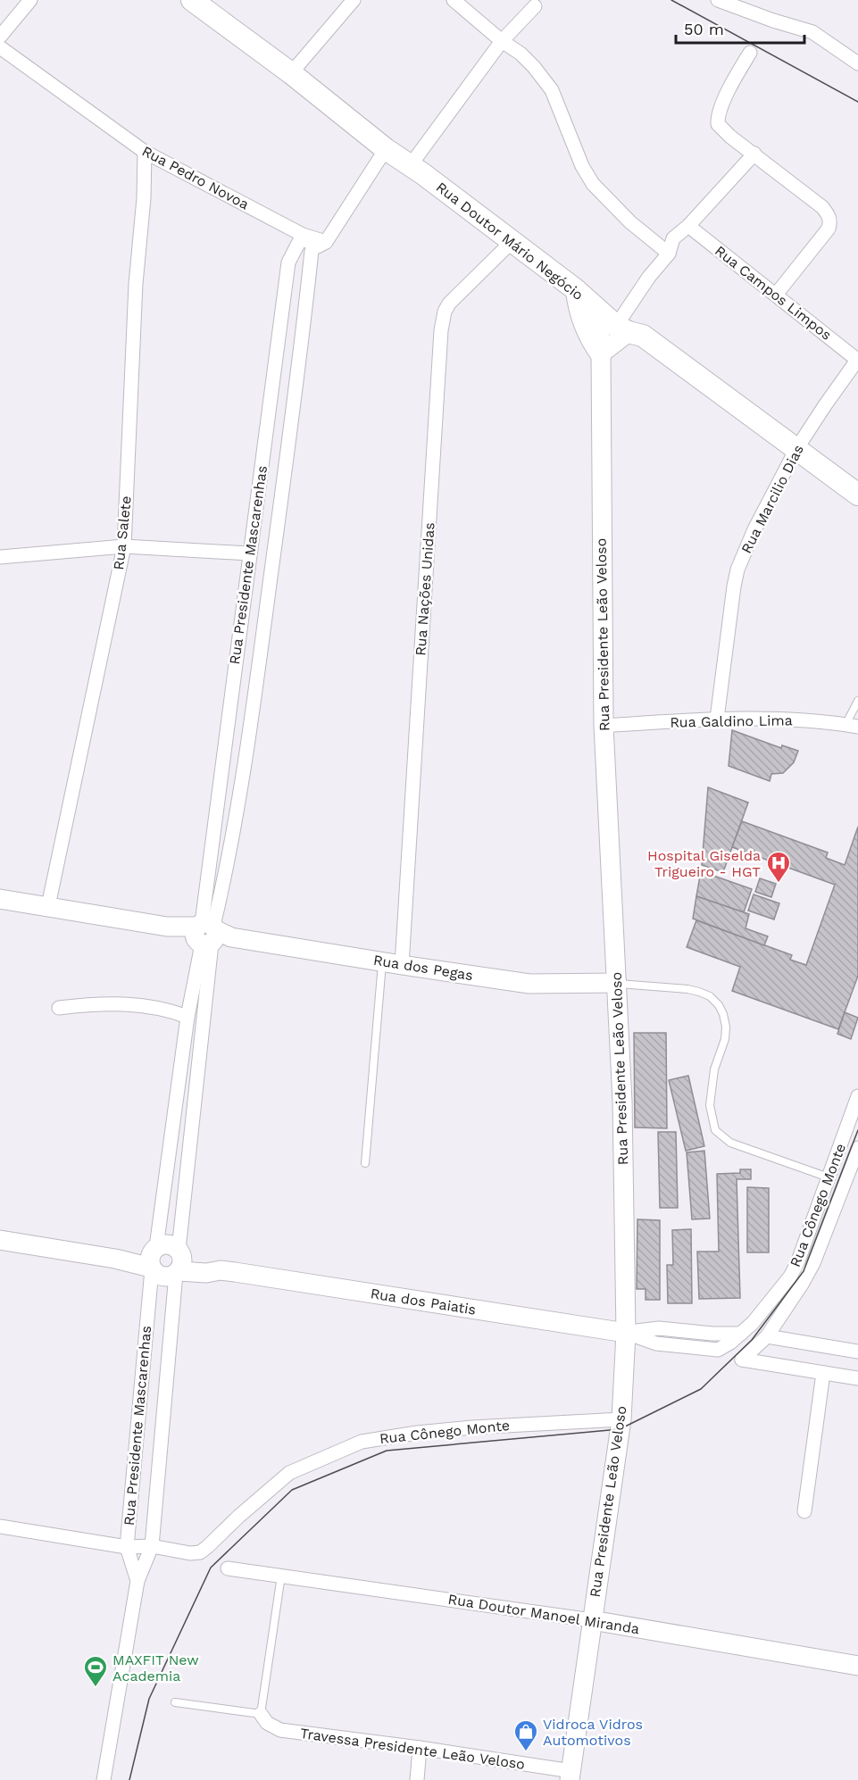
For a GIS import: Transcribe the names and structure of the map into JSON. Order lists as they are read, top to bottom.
{
  "streets": {
    "main road": [
      "Rua Doutor Mário Negócio",
      "Rua Presidente Leão Veloso",
      "Rua dos Pegas",
      "Rua dos Paiatis",
      "Rua Doutor Manoel Miranda"
    ],
    "street": [
      "Rua Pedro Novoa",
      "Rua Campos Limpos",
      "Rua Marcilio Dias",
      "Rua Salete",
      "Rua Presidente Mascarenhas",
      "Rua Nações Unidas",
      "Rua Galdino Lima",
      "Rua Cônego Monte",
      "Travessa Presidente Leão Veloso"
    ]
  },
  "crossings": [
    ["Rua Pedro Novoa", "Rua Salete"],
    ["Rua Pedro Novoa", "Rua Presidente Mascarenhas"],
    ["Rua Doutor Mário Negócio", "Rua Marcilio Dias"],
    ["Rua Doutor Mário Negócio", "Rua Nações Unidas"],
    ["Rua Doutor Mário Negócio", "Rua Presidente Leão Veloso"],
    ["Rua Campos Limpos", "Rua Marcilio Dias"],
    ["Rua Marcilio Dias", "Rua Galdino Lima"],
    ["Rua Salete", "Rua dos Pegas"],
    ["Rua Presidente Mascarenhas", "Rua dos Pegas"],
    ["Rua Presidente Mascarenhas", "Rua Cônego Monte"],
    ["Rua Presidente Mascarenhas", "Rua dos Paiatis"],
    ["Rua Nações Unidas", "Rua dos Pegas"],
    ["Rua Presidente Leão Veloso", "Rua Galdino Lima"],
    ["Rua Presidente Leão Veloso", "Rua dos Pegas"],
    ["Rua Presidente Leão Veloso", "Rua Cônego Monte"],
    ["Rua Presidente Leão Veloso", "Rua dos Paiatis"],
    ["Rua Presidente Leão Veloso", "Rua Doutor Manoel Miranda"],
    ["Rua Presidente Leão Veloso", "Travessa Presidente Leão Veloso"],
    ["Rua Cônego Monte", "Rua dos Paiatis"]
  ],
  "places": {
    "hospital": ["Hospital Giselda Trigueiro - HGT"],
    "sports": ["MAXFIT New Academia"],
    "shop": ["Vidroca Vidros Automotivos"]
  },
  "scale_bar": "50 m"
}
